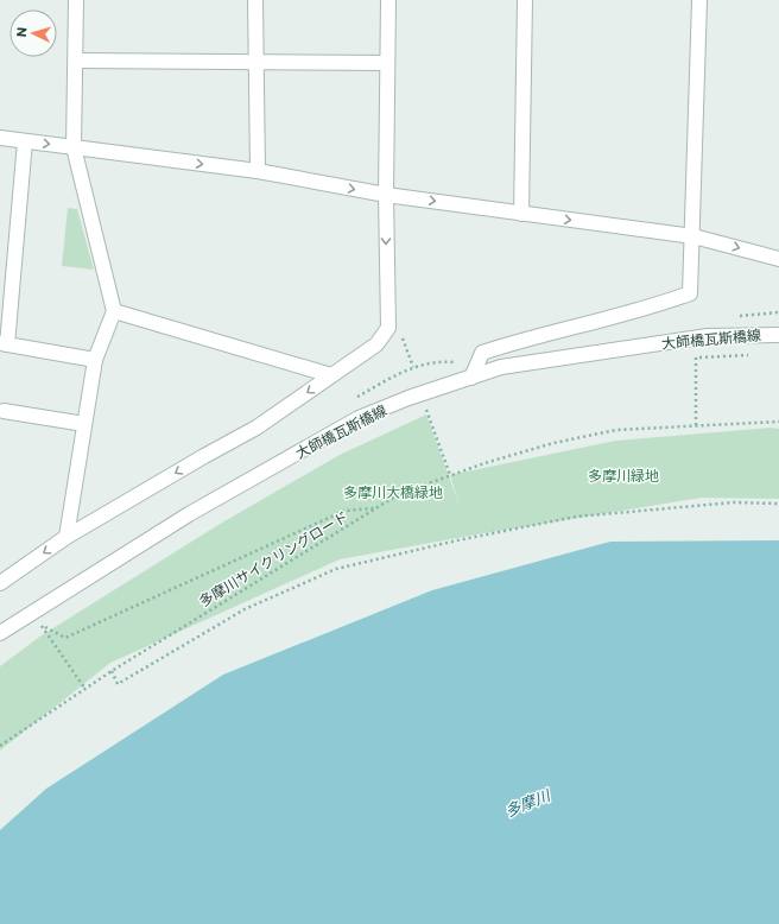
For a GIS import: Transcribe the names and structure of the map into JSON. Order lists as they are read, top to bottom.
{
  "streets": {
    "street": ["大師橋瓦斯橋線"],
    "path": ["多摩川サイクリングロード"]
  },
  "water": ["多摩川"],
  "parks": ["多摩川緑地", "多摩川大橋緑地"],
  "north": "left"
}
